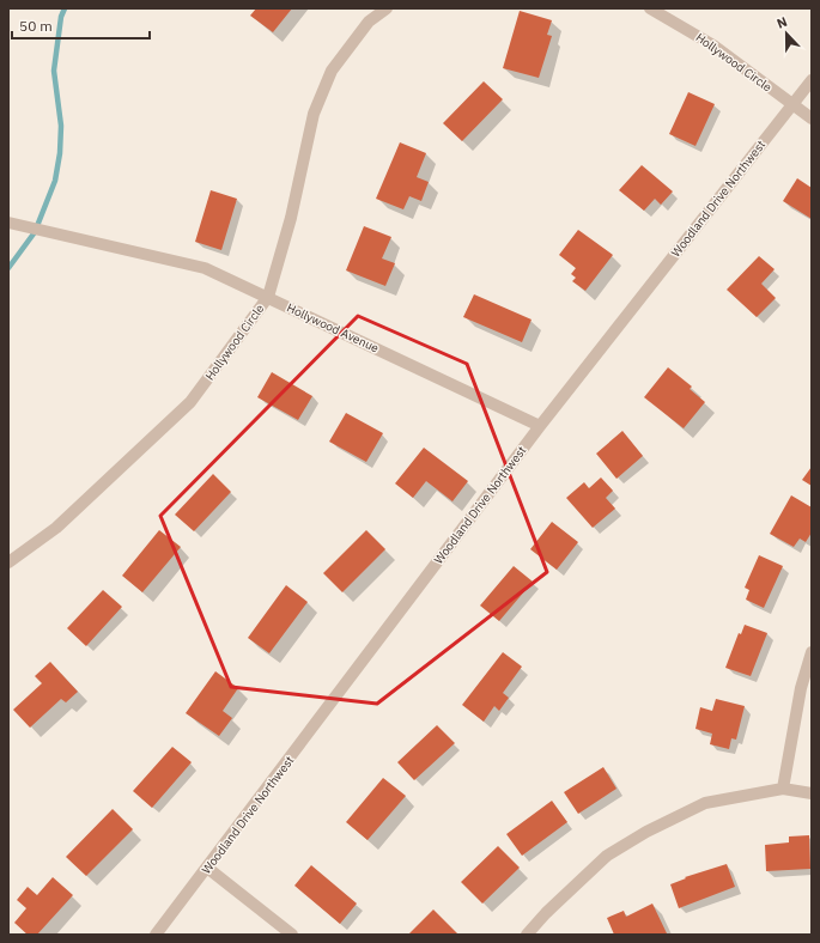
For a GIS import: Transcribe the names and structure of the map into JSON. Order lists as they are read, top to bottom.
{
  "streets": {
    "street": ["Hollywood Circle", "Woodland Drive Northwest", "Hollywood Avenue"]
  },
  "crossings": [
    ["Hollywood Circle", "Woodland Drive Northwest"],
    ["Hollywood Circle", "Hollywood Avenue"],
    ["Woodland Drive Northwest", "Hollywood Avenue"]
  ],
  "scale_bar": "50 m",
  "north": "top"
}
